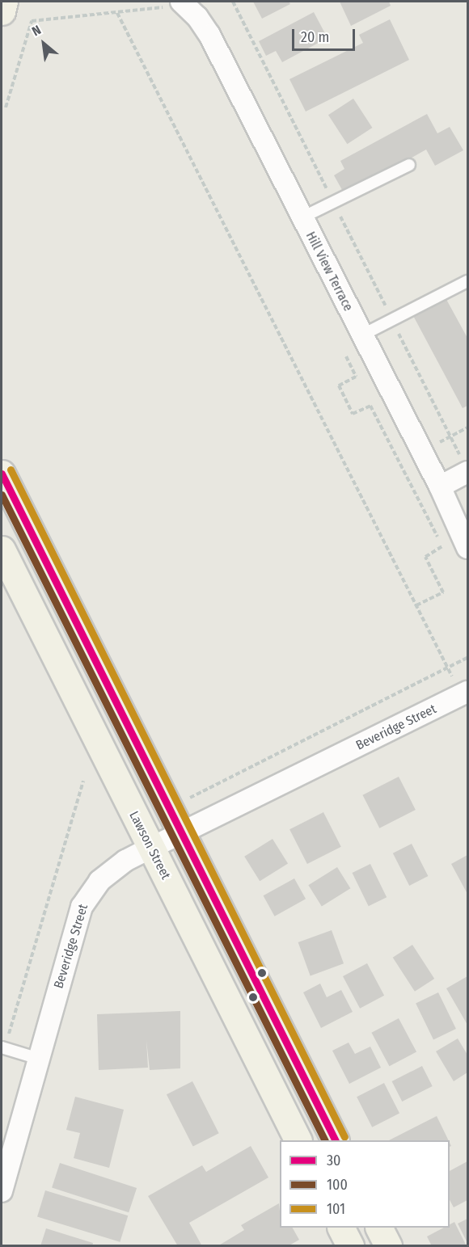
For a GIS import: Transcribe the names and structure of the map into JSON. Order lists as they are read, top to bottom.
{
  "streets": {
    "main road": ["Lawson Street"],
    "street": ["Hill View Terrace", "Beveridge Street"]
  },
  "crossings": [
    ["Beveridge Street", "Lawson Street"]
  ],
  "lines": ["transit line 101", "transit line 30", "transit line 100"],
  "legend": ["30", "100", "101"],
  "scale_bar": "20 m",
  "north": "top left"
}
